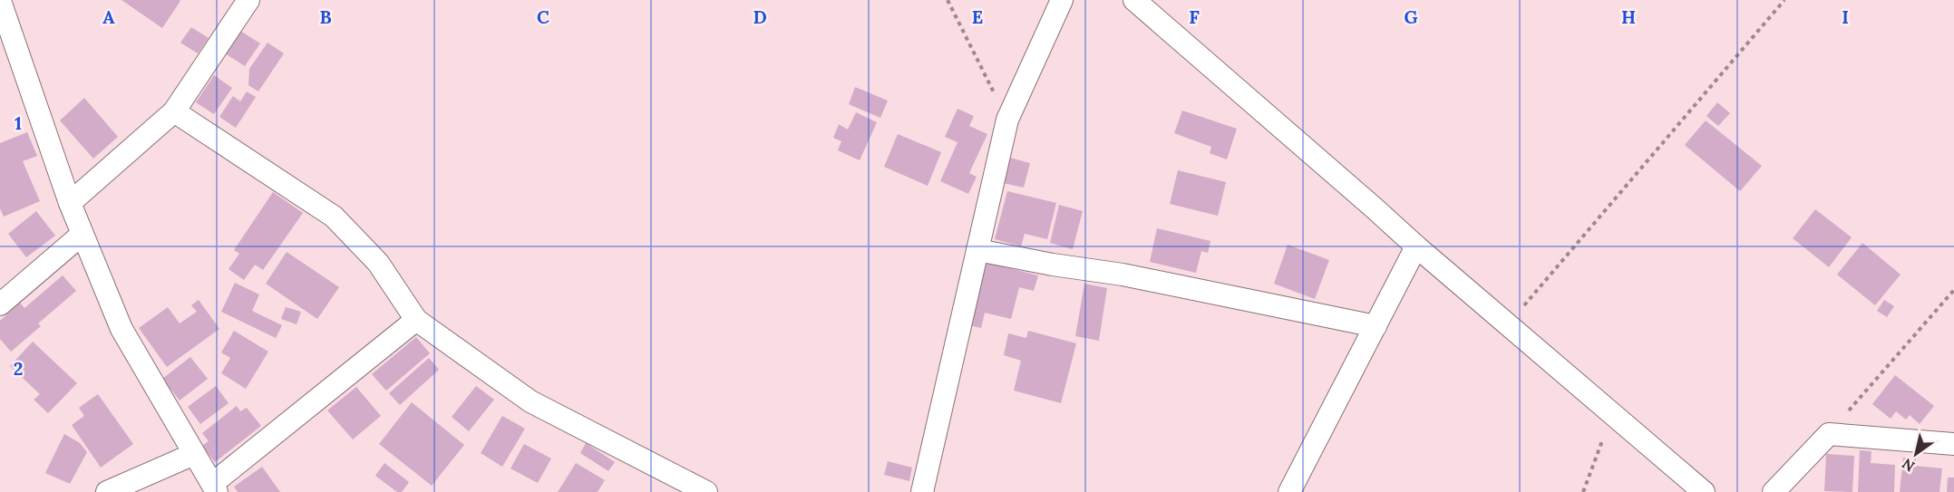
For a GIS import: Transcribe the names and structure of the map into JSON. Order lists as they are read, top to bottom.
{
  "north": "bottom left",
  "grid": {
    "columns": [
      "A",
      "B",
      "C",
      "D",
      "E",
      "F",
      "G",
      "H",
      "I"
    ],
    "rows": ["1", "2"]
  }
}
